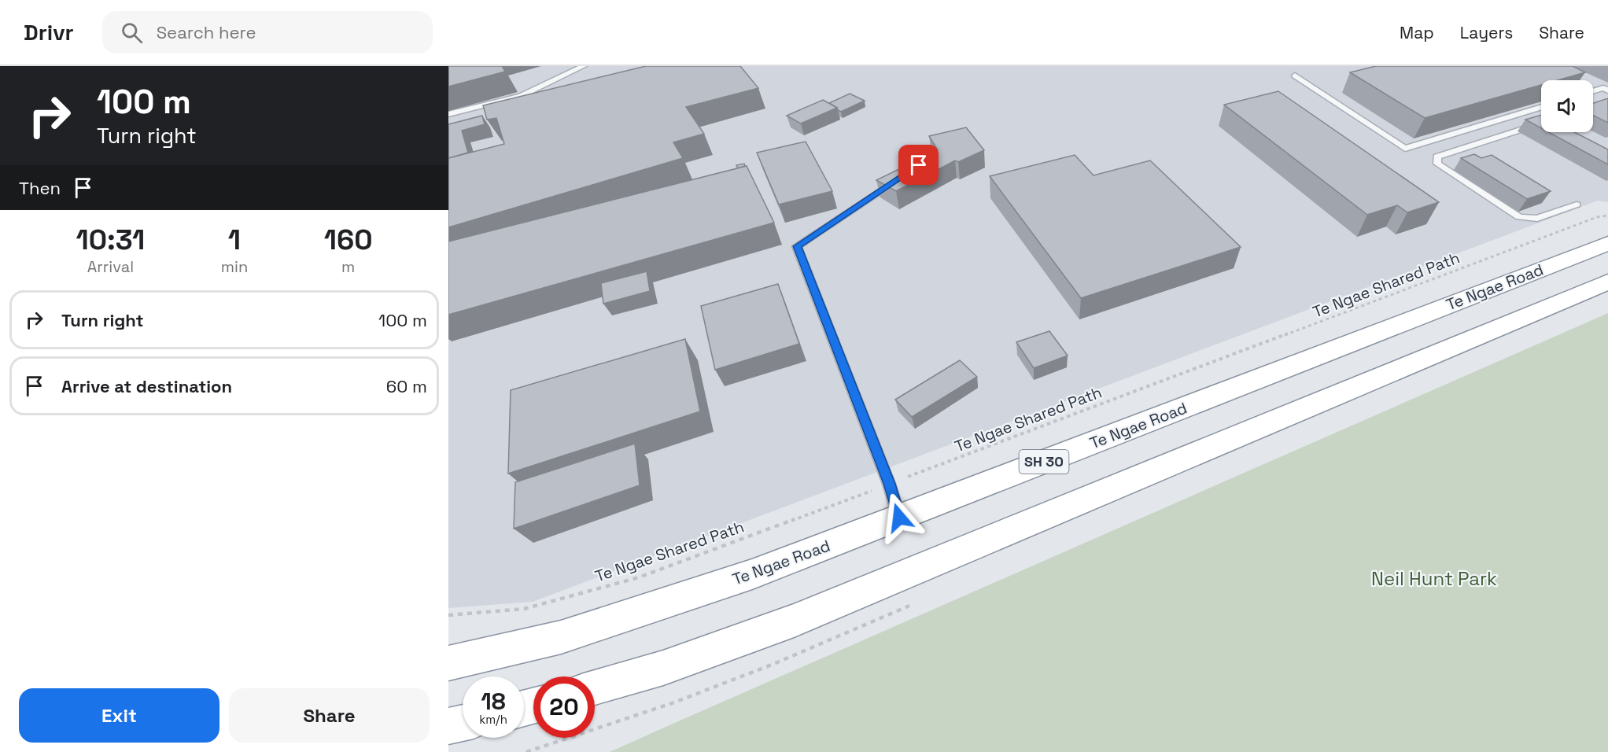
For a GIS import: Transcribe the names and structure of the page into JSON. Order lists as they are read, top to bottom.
{
  "streets": {
    "highway": ["Te Ngae Road", "SH 30"],
    "path": ["Te Ngae Shared Path"]
  },
  "parks": ["Neil Hunt Park"],
  "page": {
    "header": "Drivr",
    "search": "Search here",
    "nav": ["Map", "Layers", "Share"],
    "turn": ["100 m", "Turn right"],
    "then": "Then",
    "eta": [
      "10:31",
      "Arrival",
      "1",
      "min",
      "160",
      "m"
    ],
    "list": [
      {
        "name": "Turn right",
        "value": "100 m"
      },
      {
        "name": "Arrive at destination",
        "value": "60 m"
      }
    ],
    "speed": "18 km/h",
    "limit": "20",
    "buttons": ["Exit", "Share"]
  }
}
